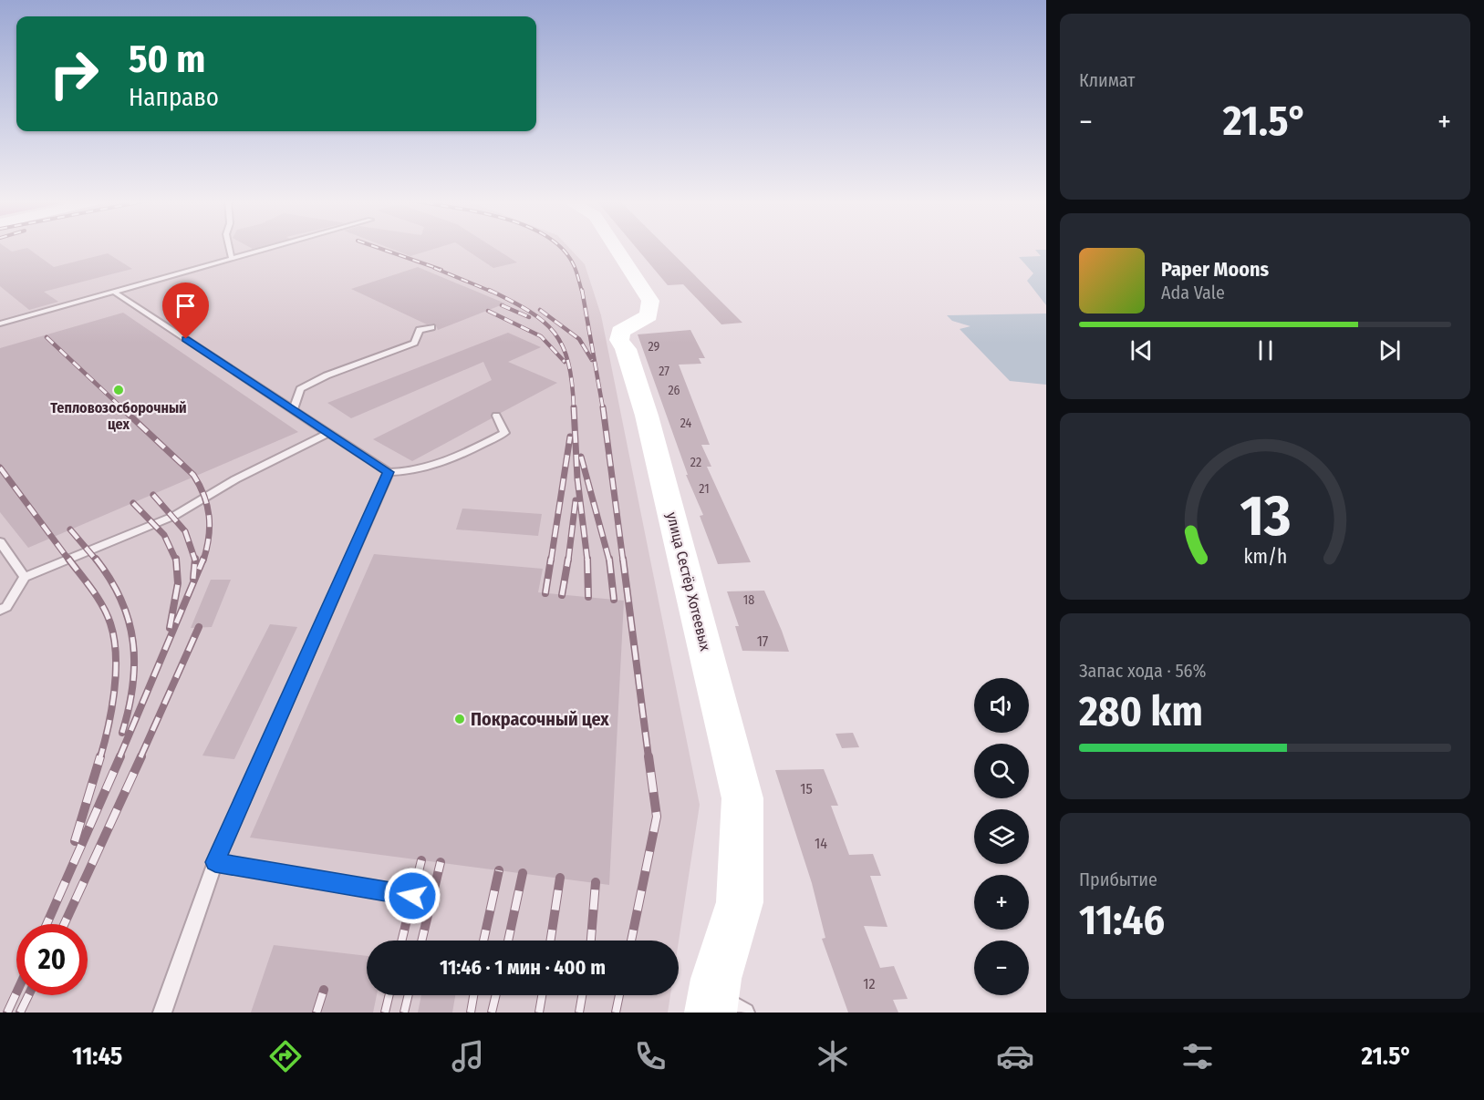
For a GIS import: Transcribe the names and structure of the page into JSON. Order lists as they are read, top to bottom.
{
  "streets": {
    "street": ["улица Сестёр Хотеевых"]
  },
  "places": ["Тепловозосборочный цех", "Покрасочный цех"],
  "house_numbers": [
    "29",
    "27",
    "26",
    "24",
    "22",
    "21",
    "18",
    "17",
    "15",
    "14",
    "12"
  ],
  "page": {
    "tile": [
      "Климат",
      ["Запас хода · 56%", "280 km"],
      ["Прибытие", "11:46"]
    ],
    "turn": ["50 m", "Направо"],
    "heat": ["−", "21.5°", "+"],
    "song": ["Paper Moons", "Ada Vale"],
    "map_buttons": ["+", "−"],
    "limit": "20",
    "trip": "11:46 · 1 мин · 400 m",
    "tabs": ["11:45", "21.5°"],
    "gauge": ["13", "km/h"]
  }
}
